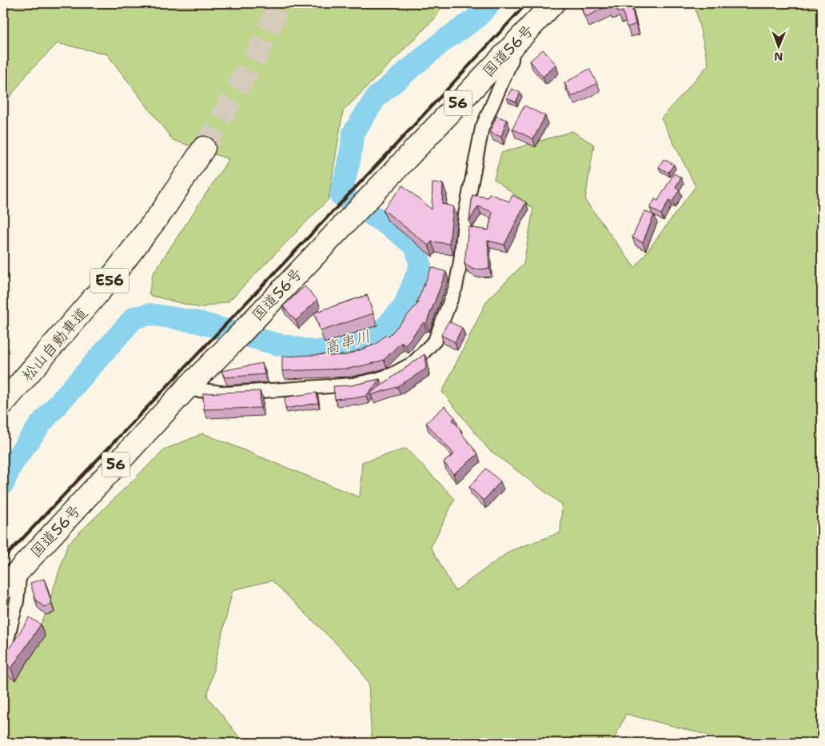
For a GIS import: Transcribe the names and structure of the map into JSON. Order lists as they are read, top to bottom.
{
  "streets": {
    "highway": [
      "国道56号",
      "56",
      "E56",
      "松山自動車道"
    ]
  },
  "water": ["高串川"],
  "north": "bottom"
}
